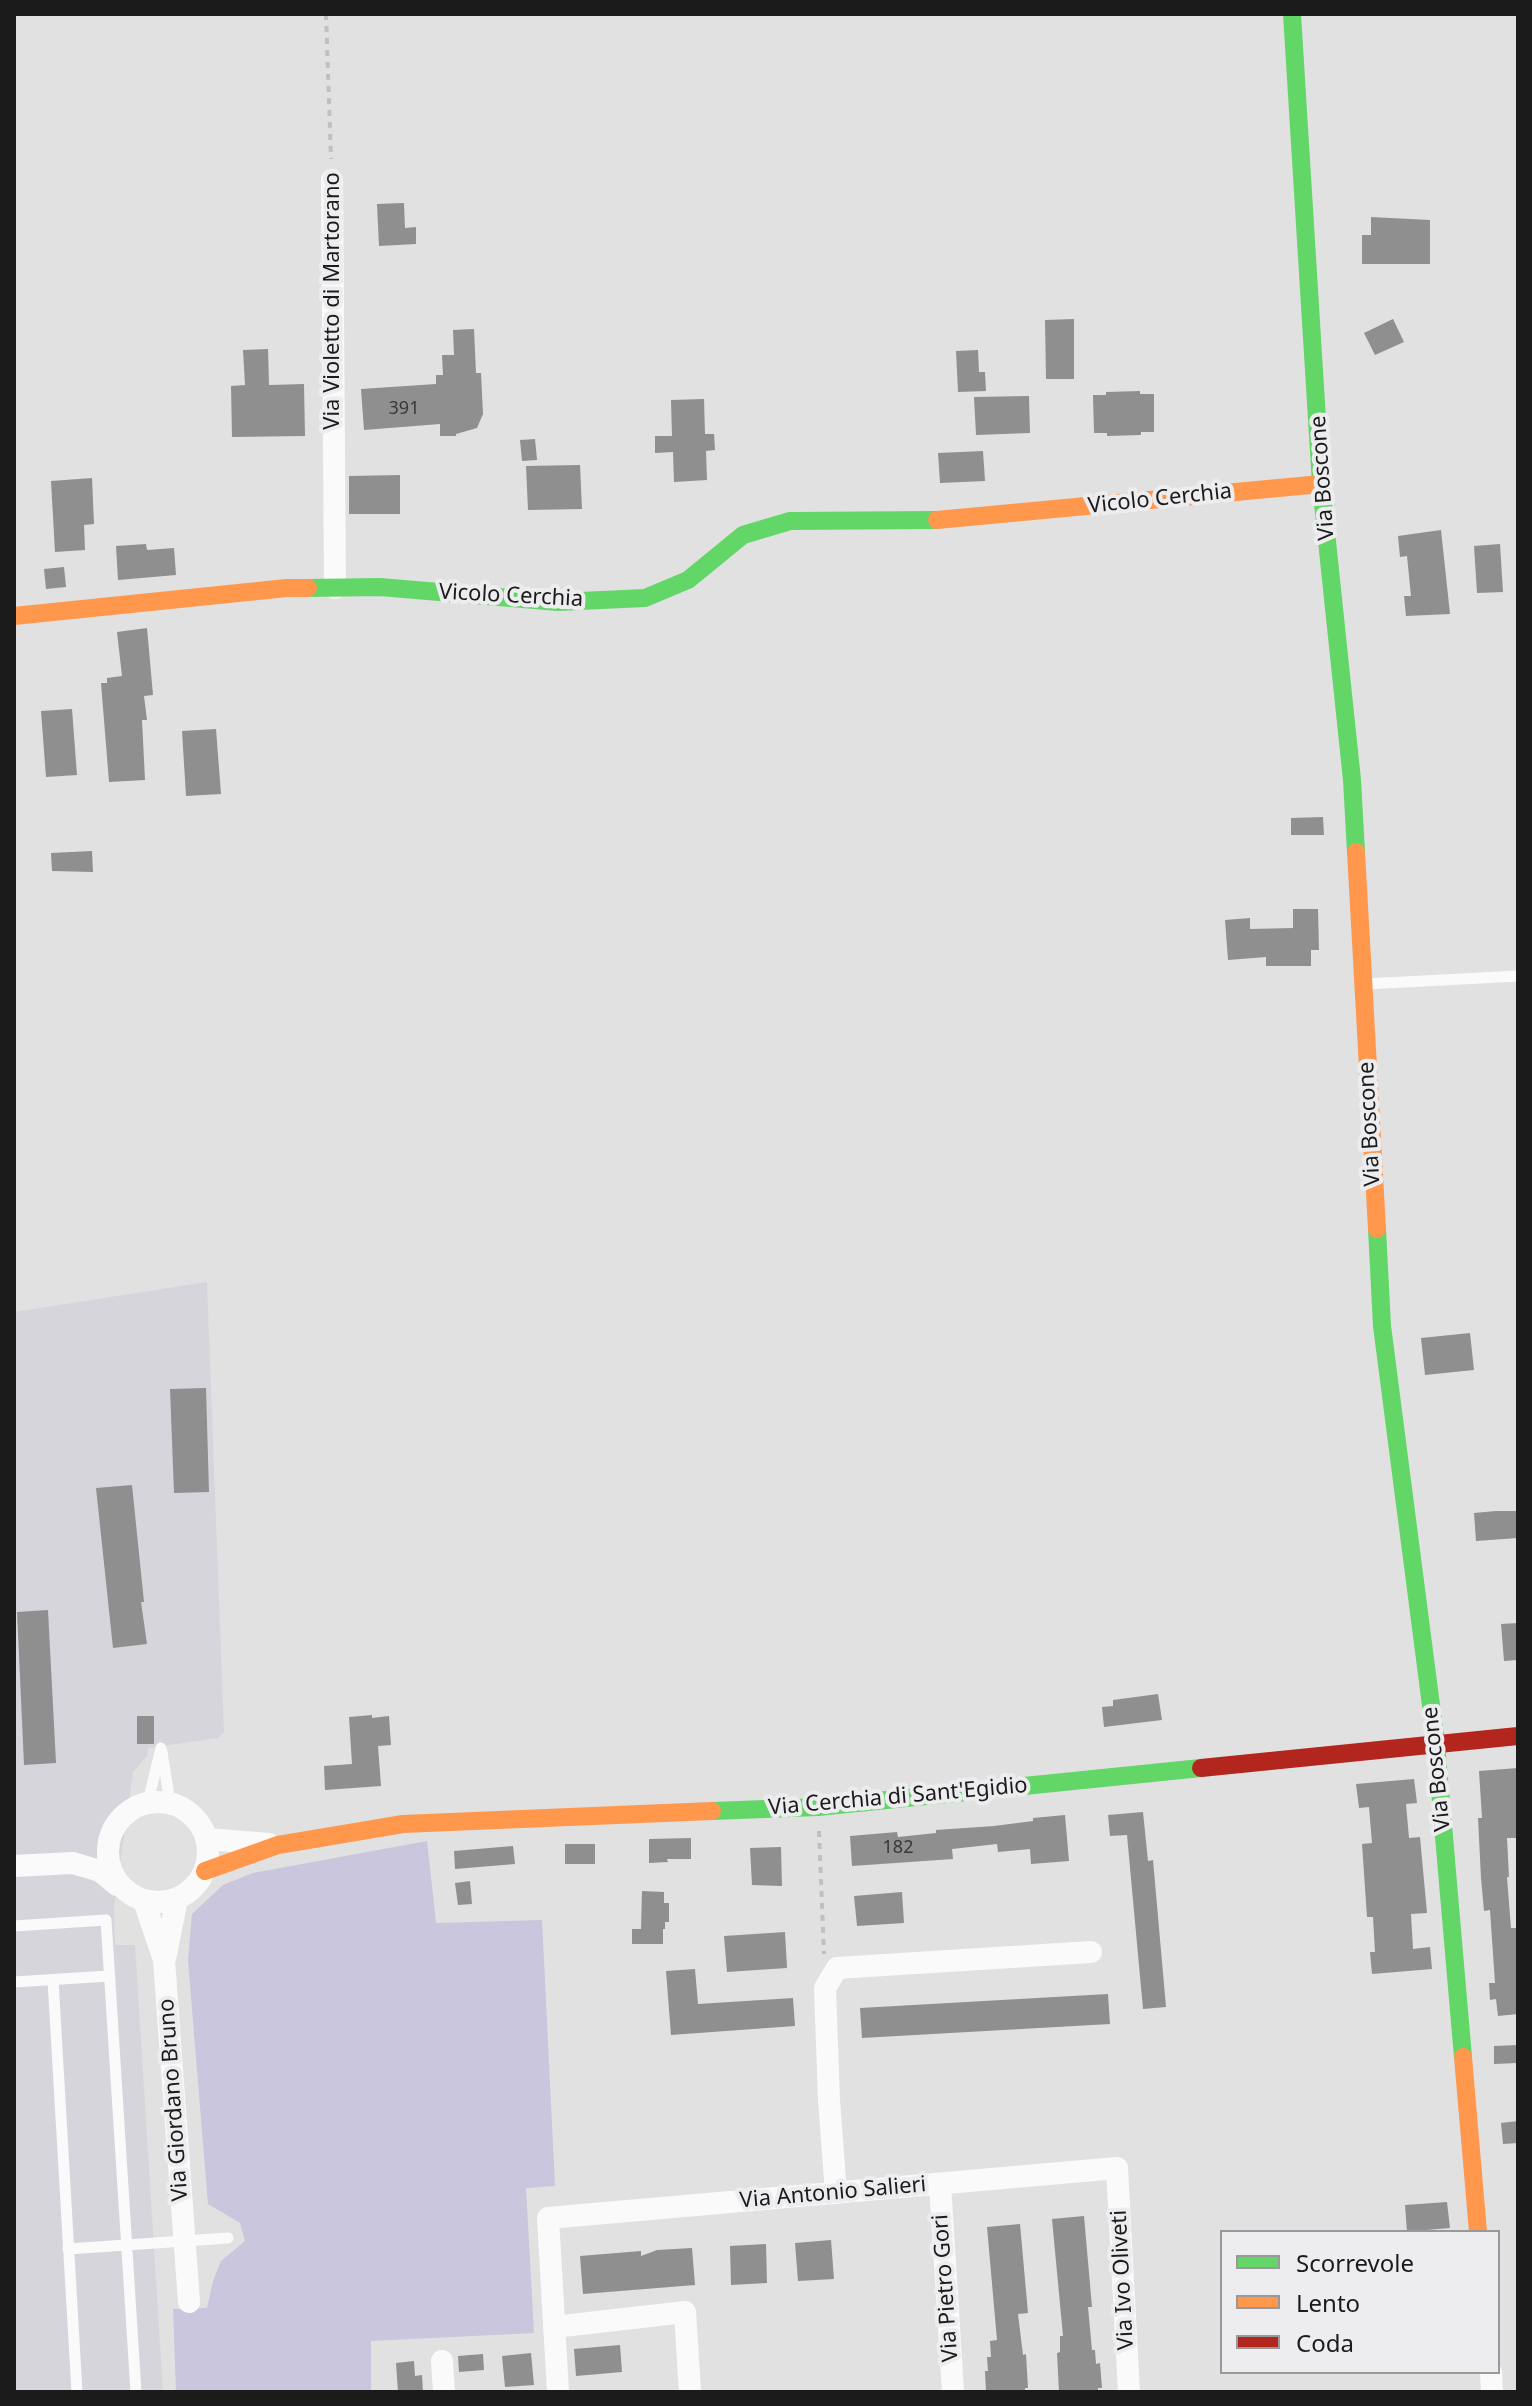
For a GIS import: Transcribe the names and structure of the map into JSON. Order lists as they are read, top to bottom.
{
  "streets": {
    "street": [
      "Via Violetto di Martorano",
      "Via Boscone",
      "Vicolo Cerchia",
      "Via Cerchia di Sant'Egidio",
      "Via Giordano Bruno",
      "Via Antonio Salieri",
      "Via Ivo Oliveti",
      "Via Pietro Gori"
    ]
  },
  "crossings": [
    ["Via Violetto di Martorano", "Vicolo Cerchia"],
    ["Via Boscone", "Vicolo Cerchia"],
    ["Via Boscone", "Via Cerchia di Sant'Egidio"],
    ["Via Cerchia di Sant'Egidio", "Via Giordano Bruno"],
    ["Via Antonio Salieri", "Via Ivo Oliveti"],
    ["Via Antonio Salieri", "Via Pietro Gori"]
  ],
  "house_numbers": ["391", "182"],
  "legend": ["Scorrevole", "Lento", "Coda"]
}
